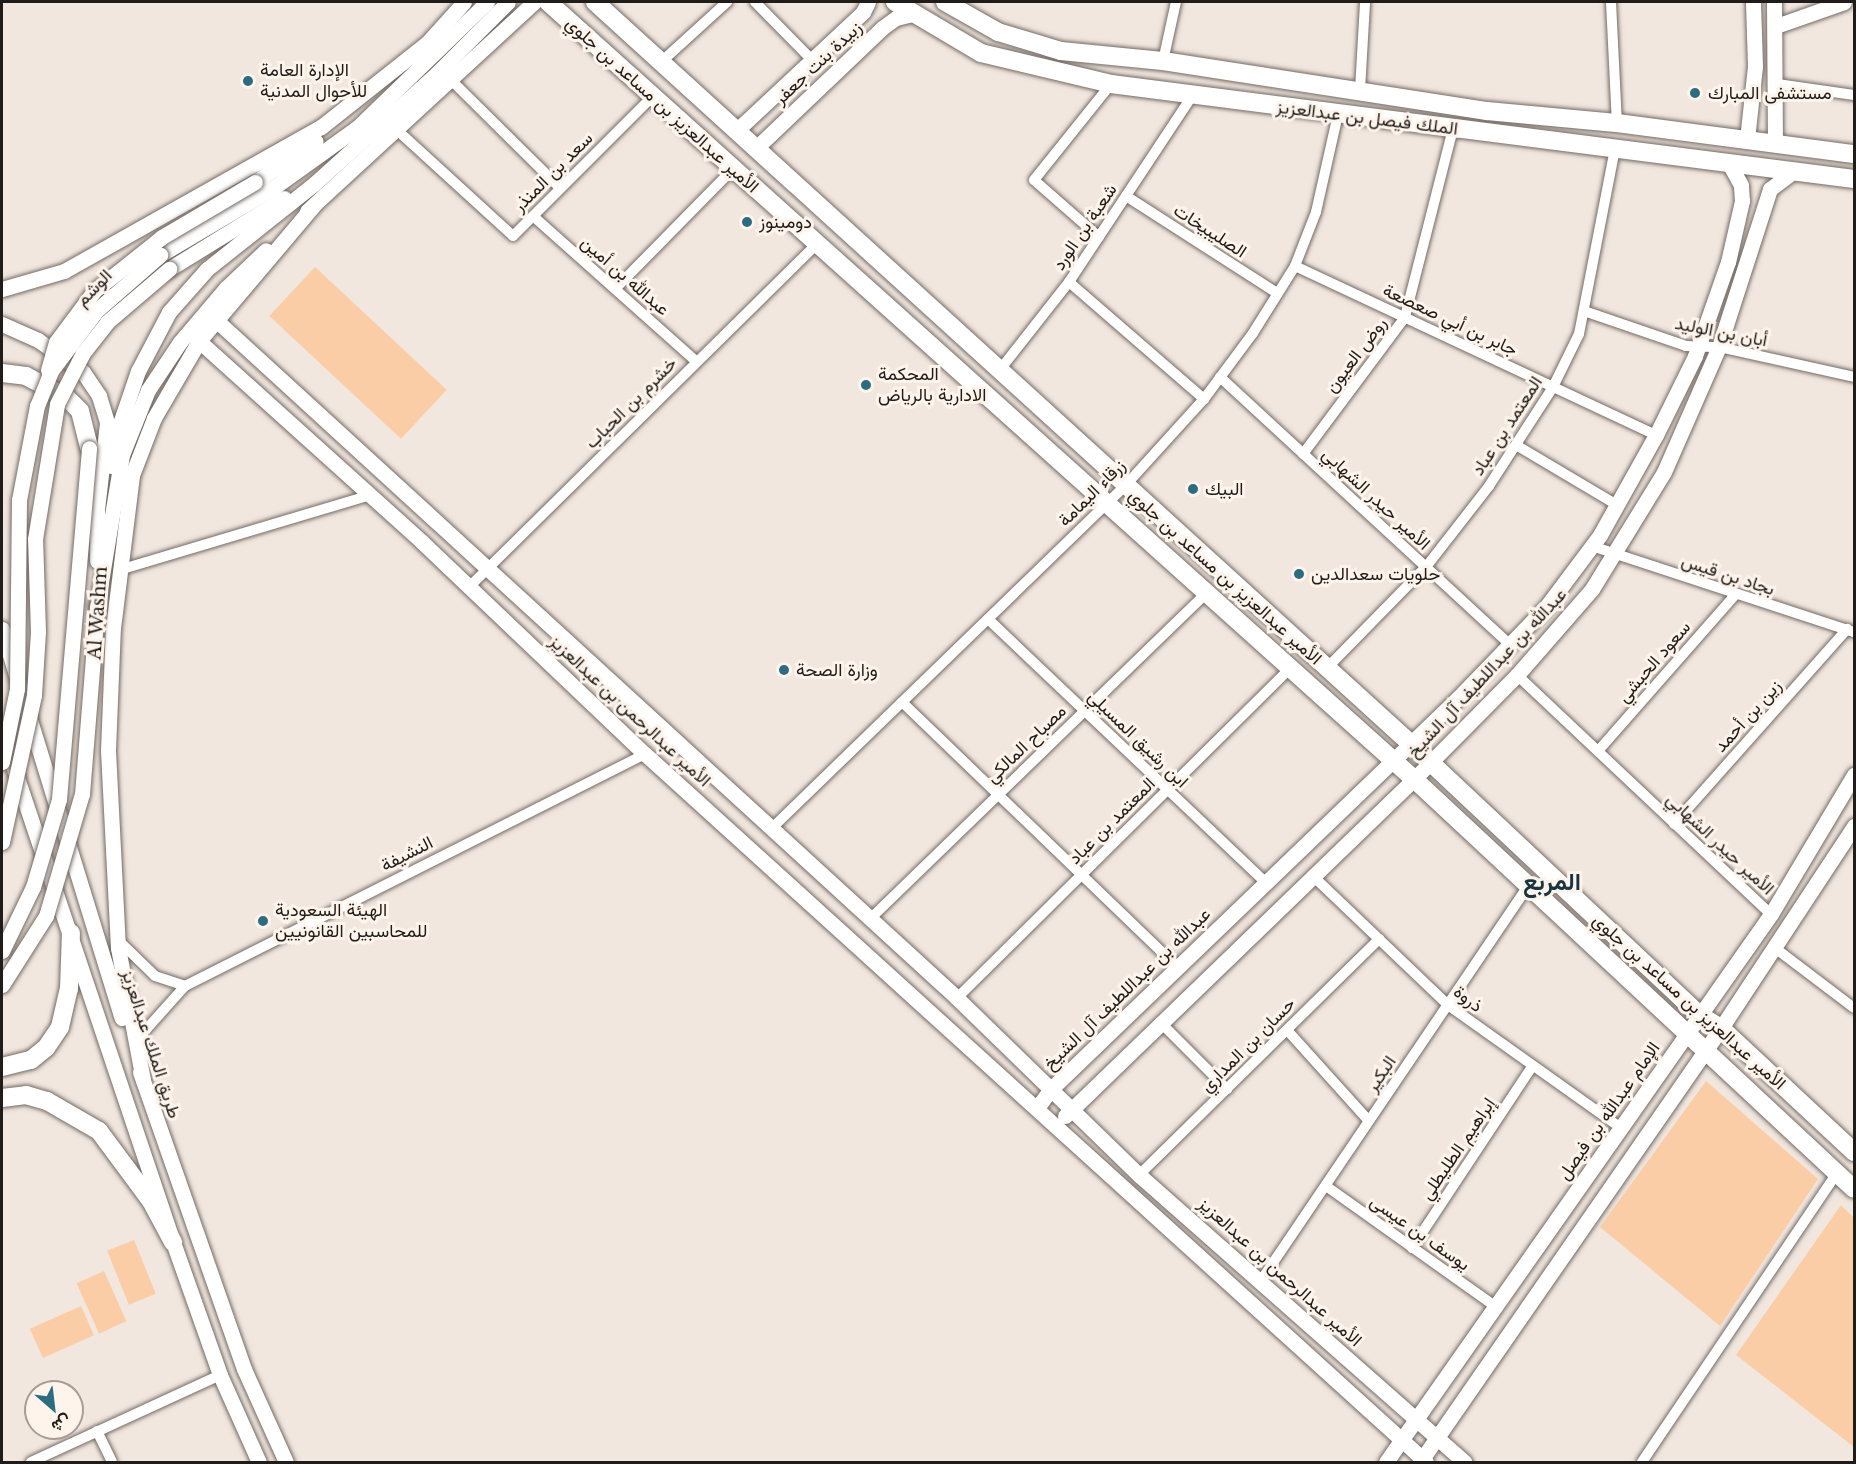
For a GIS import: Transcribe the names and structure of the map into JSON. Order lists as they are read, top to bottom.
{
  "streets": {
    "main road": ["الأمير عبدالعزيز بن مساعد بن جلوي", "الملك فيصل بن عبدالعزيز"],
    "street": [
      "زبيدة بنت جعفر",
      "سعد بن المنذر",
      "شعبة بن الورد",
      "الصليبيخات",
      "عبدالله بن أمين",
      "الوشم",
      "جابر بن أبي صعصعة",
      "أبان بن الوليد",
      "روض العيون",
      "خشرم بن الحباب",
      "المعتمد بن عباد",
      "زرقاء اليمامة",
      "الأمير حيدر الشهابي",
      "بجاد بن قيس",
      "Al Washm",
      "سعود الحبشي",
      "عبدالله بن عبداللطيف آل الشيخ",
      "الأمير عبدالرحمن بن عبدالعزيز",
      "زين بن أحمد",
      "ابن رشيق المسيلي",
      "مصباح المالكي",
      "النشيفة",
      "ذروة",
      "طريق الملك عبدالعزيز",
      "حسان بن المداري",
      "البكير",
      "الإمام عبدالله بن فيصل",
      "إبراهيم الطليطلي",
      "يوسف بن عيسى"
    ]
  },
  "crossings": [
    ["زبيدة بنت جعفر", "الأمير عبدالعزيز بن مساعد بن جلوي"],
    ["زبيدة بنت جعفر", "الملك فيصل بن عبدالعزيز"],
    ["الأمير عبدالعزيز بن مساعد بن جلوي", "سعد بن المنذر"],
    ["الأمير عبدالعزيز بن مساعد بن جلوي", "شعبة بن الورد"],
    ["الأمير عبدالعزيز بن مساعد بن جلوي", "خشرم بن الحباب"],
    ["الأمير عبدالعزيز بن مساعد بن جلوي", "المعتمد بن عباد"],
    ["الأمير عبدالعزيز بن مساعد بن جلوي", "زرقاء اليمامة"],
    ["الأمير عبدالعزيز بن مساعد بن جلوي", "عبدالله بن عبداللطيف آل الشيخ"],
    ["الأمير عبدالعزيز بن مساعد بن جلوي", "مصباح المالكي"],
    ["الأمير عبدالعزيز بن مساعد بن جلوي", "البكير"],
    ["الأمير عبدالعزيز بن مساعد بن جلوي", "الإمام عبدالله بن فيصل"],
    ["الملك فيصل بن عبدالعزيز", "شعبة بن الورد"],
    ["الملك فيصل بن عبدالعزيز", "روض العيون"],
    ["الملك فيصل بن عبدالعزيز", "المعتمد بن عباد"],
    ["الملك فيصل بن عبدالعزيز", "زرقاء اليمامة"],
    ["الملك فيصل بن عبدالعزيز", "عبدالله بن عبداللطيف آل الشيخ"],
    ["سعد بن المنذر", "عبدالله بن أمين"],
    ["شعبة بن الورد", "الصليبيخات"],
    ["الصليبيخات", "زرقاء اليمامة"],
    ["عبدالله بن أمين", "خشرم بن الحباب"],
    ["الوشم", "Al Washm"],
    ["جابر بن أبي صعصعة", "روض العيون"],
    ["جابر بن أبي صعصعة", "المعتمد بن عباد"],
    ["جابر بن أبي صعصعة", "زرقاء اليمامة"],
    ["جابر بن أبي صعصعة", "عبدالله بن عبداللطيف آل الشيخ"],
    ["أبان بن الوليد", "المعتمد بن عباد"],
    ["أبان بن الوليد", "عبدالله بن عبداللطيف آل الشيخ"],
    ["روض العيون", "الأمير حيدر الشهابي"],
    ["خشرم بن الحباب", "الأمير عبدالرحمن بن عبدالعزيز"],
    ["المعتمد بن عباد", "الأمير حيدر الشهابي"],
    ["المعتمد بن عباد", "الأمير عبدالرحمن بن عبدالعزيز"],
    ["المعتمد بن عباد", "ابن رشيق المسيلي"],
    ["زرقاء اليمامة", "الأمير حيدر الشهابي"],
    ["زرقاء اليمامة", "الأمير عبدالرحمن بن عبدالعزيز"],
    ["زرقاء اليمامة", "ابن رشيق المسيلي"],
    ["الأمير حيدر الشهابي", "سعود الحبشي"],
    ["الأمير حيدر الشهابي", "عبدالله بن عبداللطيف آل الشيخ"],
    ["الأمير حيدر الشهابي", "زين بن أحمد"],
    ["الأمير حيدر الشهابي", "الإمام عبدالله بن فيصل"],
    ["بجاد بن قيس", "سعود الحبشي"],
    ["بجاد بن قيس", "عبدالله بن عبداللطيف آل الشيخ"],
    ["بجاد بن قيس", "زين بن أحمد"],
    ["Al Washm", "الأمير عبدالرحمن بن عبدالعزيز"],
    ["Al Washm", "طريق الملك عبدالعزيز"],
    ["عبدالله بن عبداللطيف آل الشيخ", "الأمير عبدالرحمن بن عبدالعزيز"],
    ["عبدالله بن عبداللطيف آل الشيخ", "ابن رشيق المسيلي"],
    ["عبدالله بن عبداللطيف آل الشيخ", "ذروة"],
    ["الأمير عبدالرحمن بن عبدالعزيز", "مصباح المالكي"],
    ["الأمير عبدالرحمن بن عبدالعزيز", "النشيفة"],
    ["الأمير عبدالرحمن بن عبدالعزيز", "حسان بن المداري"],
    ["الأمير عبدالرحمن بن عبدالعزيز", "البكير"],
    ["الأمير عبدالرحمن بن عبدالعزيز", "الإمام عبدالله بن فيصل"],
    ["ابن رشيق المسيلي", "مصباح المالكي"],
    ["ذروة", "حسان بن المداري"],
    ["ذروة", "البكير"],
    ["ذروة", "الإمام عبدالله بن فيصل"],
    ["ذروة", "إبراهيم الطليطلي"],
    ["البكير", "يوسف بن عيسى"],
    ["الإمام عبدالله بن فيصل", "يوسف بن عيسى"],
    ["إبراهيم الطليطلي", "يوسف بن عيسى"]
  ],
  "districts": ["المربع"],
  "places": [
    "الإدارة العامة للأحوال المدنية",
    "مستشفى المبارك",
    "دومينوز",
    "المحكمة الادارية بالرياض",
    "البيك",
    "حلويات سعدالدين",
    "وزارة الصحة",
    "الهيئة السعودية للمحاسبين القانونيين"
  ],
  "north": "bottom right"
}
